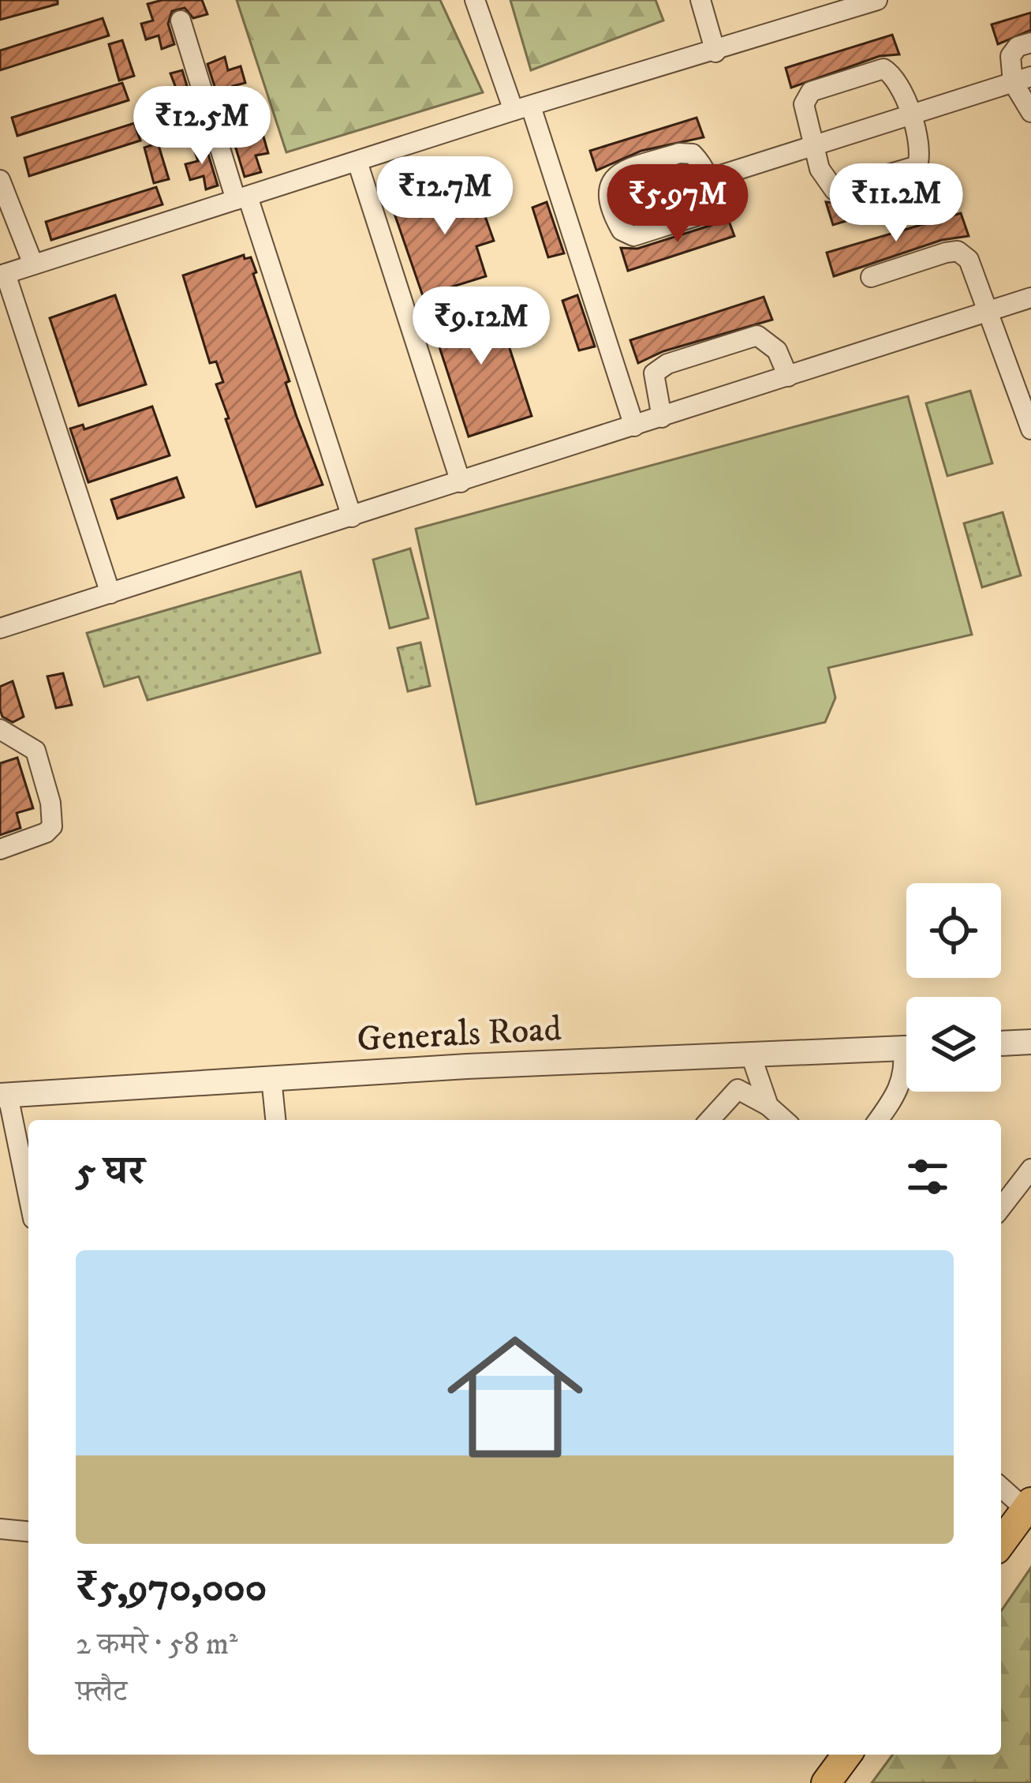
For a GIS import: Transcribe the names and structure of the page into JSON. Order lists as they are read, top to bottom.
{
  "streets": {
    "street": ["Generals Road"]
  },
  "page": {
    "price": [
      "₹12.5M",
      "₹12.7M",
      "₹11.2M",
      "₹5.97M",
      "₹9.12M"
    ],
    "heading": "5 घर",
    "list": [
      {
        "name": "₹5,970,000",
        "note": "2 कमरे · 58 m² · फ़्लैट"
      }
    ]
  }
}
